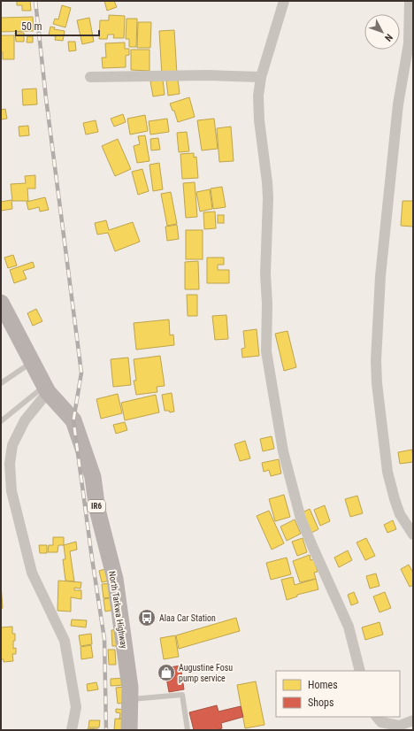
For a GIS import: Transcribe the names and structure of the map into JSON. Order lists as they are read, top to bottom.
{
  "streets": {
    "main road": ["IR6", "North Tarkwa Highway"]
  },
  "places": {
    "bus stop": ["Alaa Car Station"],
    "shop": ["Augustine Fosu pump service"]
  },
  "legend": ["Homes", "Shops"],
  "scale_bar": "50 m",
  "north": "bottom right"
}
